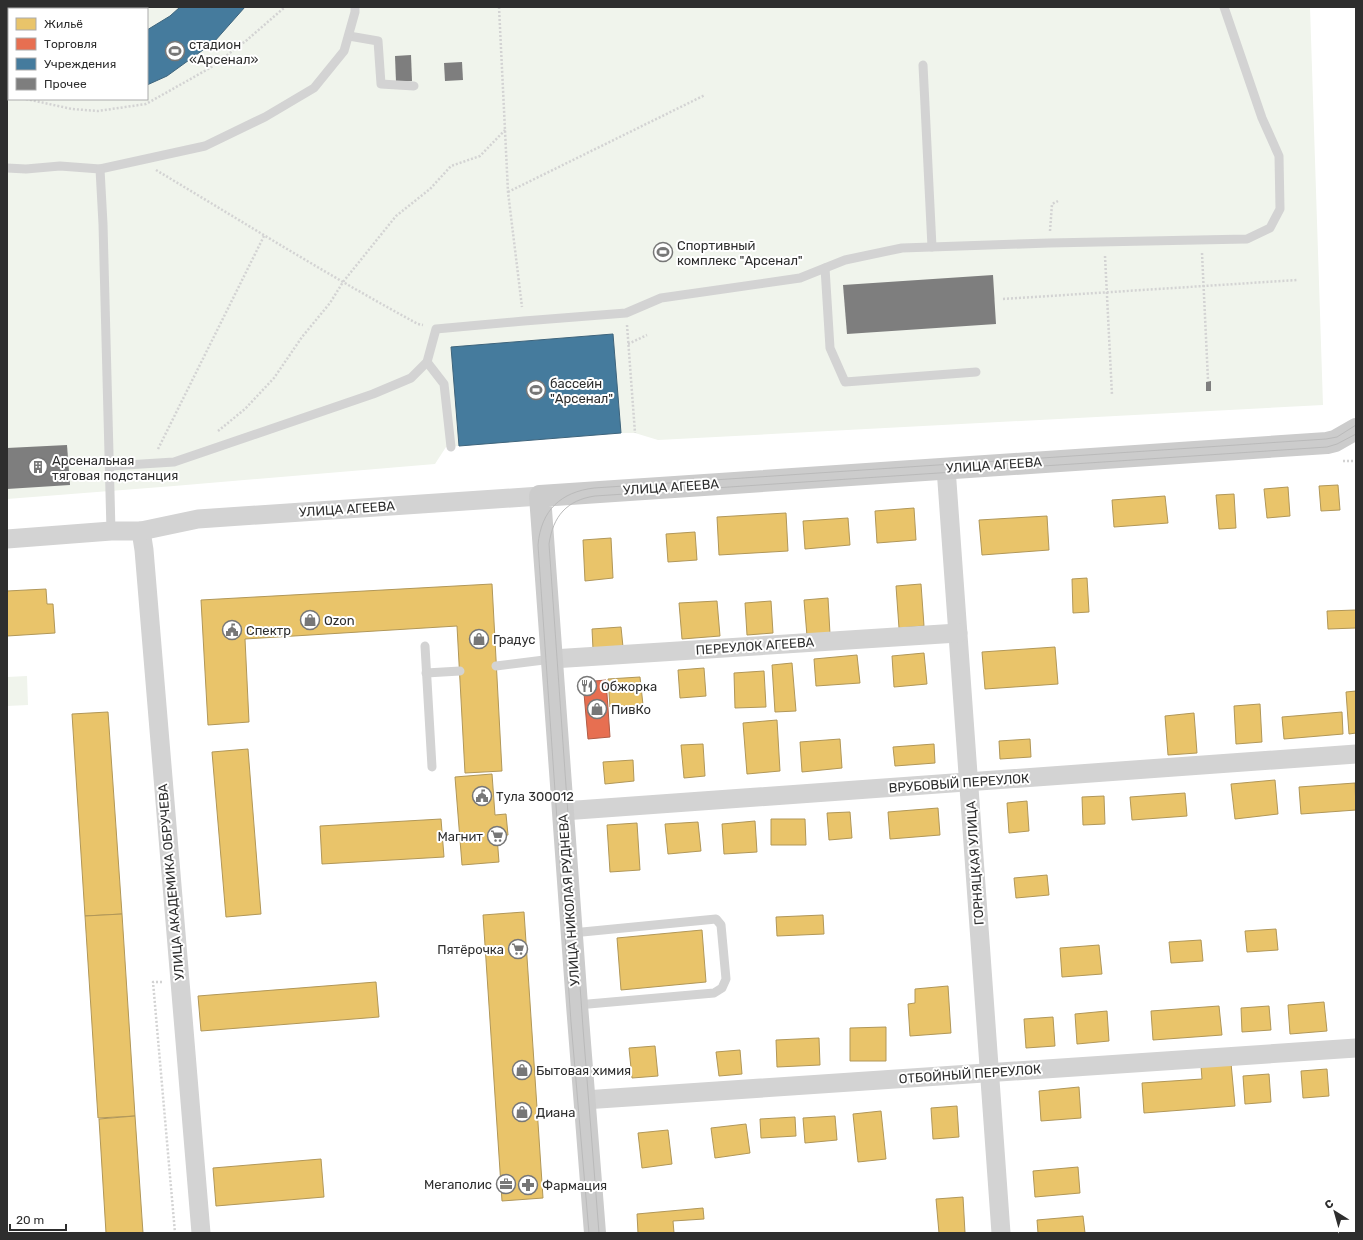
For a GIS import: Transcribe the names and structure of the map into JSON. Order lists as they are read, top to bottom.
{
  "streets": {
    "street": [
      "УЛИЦА АГЕЕВА",
      "ПЕРЕУЛОК АГЕЕВА",
      "ВРУБОВЫЙ ПЕРЕУЛОК",
      "ГОРНЯЦКАЯ УЛИЦА",
      "УЛИЦА АКАДЕМИКА ОБРУЧЕВА",
      "УЛИЦА НИКОЛАЯ РУДНЕВА",
      "ОТБОЙНЫЙ ПЕРЕУЛОК"
    ]
  },
  "crossings": [
    ["УЛИЦА АГЕЕВА", "ГОРНЯЦКАЯ УЛИЦА"],
    ["УЛИЦА АГЕЕВА", "УЛИЦА АКАДЕМИКА ОБРУЧЕВА"],
    ["УЛИЦА АГЕЕВА", "УЛИЦА НИКОЛАЯ РУДНЕВА"],
    ["ПЕРЕУЛОК АГЕЕВА", "ГОРНЯЦКАЯ УЛИЦА"],
    ["ПЕРЕУЛОК АГЕЕВА", "УЛИЦА НИКОЛАЯ РУДНЕВА"],
    ["ВРУБОВЫЙ ПЕРЕУЛОК", "ГОРНЯЦКАЯ УЛИЦА"],
    ["ВРУБОВЫЙ ПЕРЕУЛОК", "УЛИЦА НИКОЛАЯ РУДНЕВА"],
    ["ГОРНЯЦКАЯ УЛИЦА", "ОТБОЙНЫЙ ПЕРЕУЛОК"],
    ["УЛИЦА НИКОЛАЯ РУДНЕВА", "ОТБОЙНЫЙ ПЕРЕУЛОК"]
  ],
  "places": {
    "sports": ["стадион «Арсенал»", "Спортивный комплекс \"Арсенал\"", "бассейн \"Арсенал\""],
    "building": ["Арсенальная тяговая подстанция"],
    "shop": [
      "Ozon",
      "Градус",
      "ПивКо",
      "Бытовая химия",
      "Диана"
    ],
    "public building": ["Спектр", "Тула 300012"],
    "restaurant": ["Обжорка"],
    "supermarket": ["Магнит", "Пятёрочка"],
    "office": ["Мегаполис"],
    "pharmacy": ["Фармация"]
  },
  "legend": [
    "Жильё",
    "Торговля",
    "Учреждения",
    "Прочее"
  ],
  "scale_bar": "20 m",
  "north": "top left"
}
